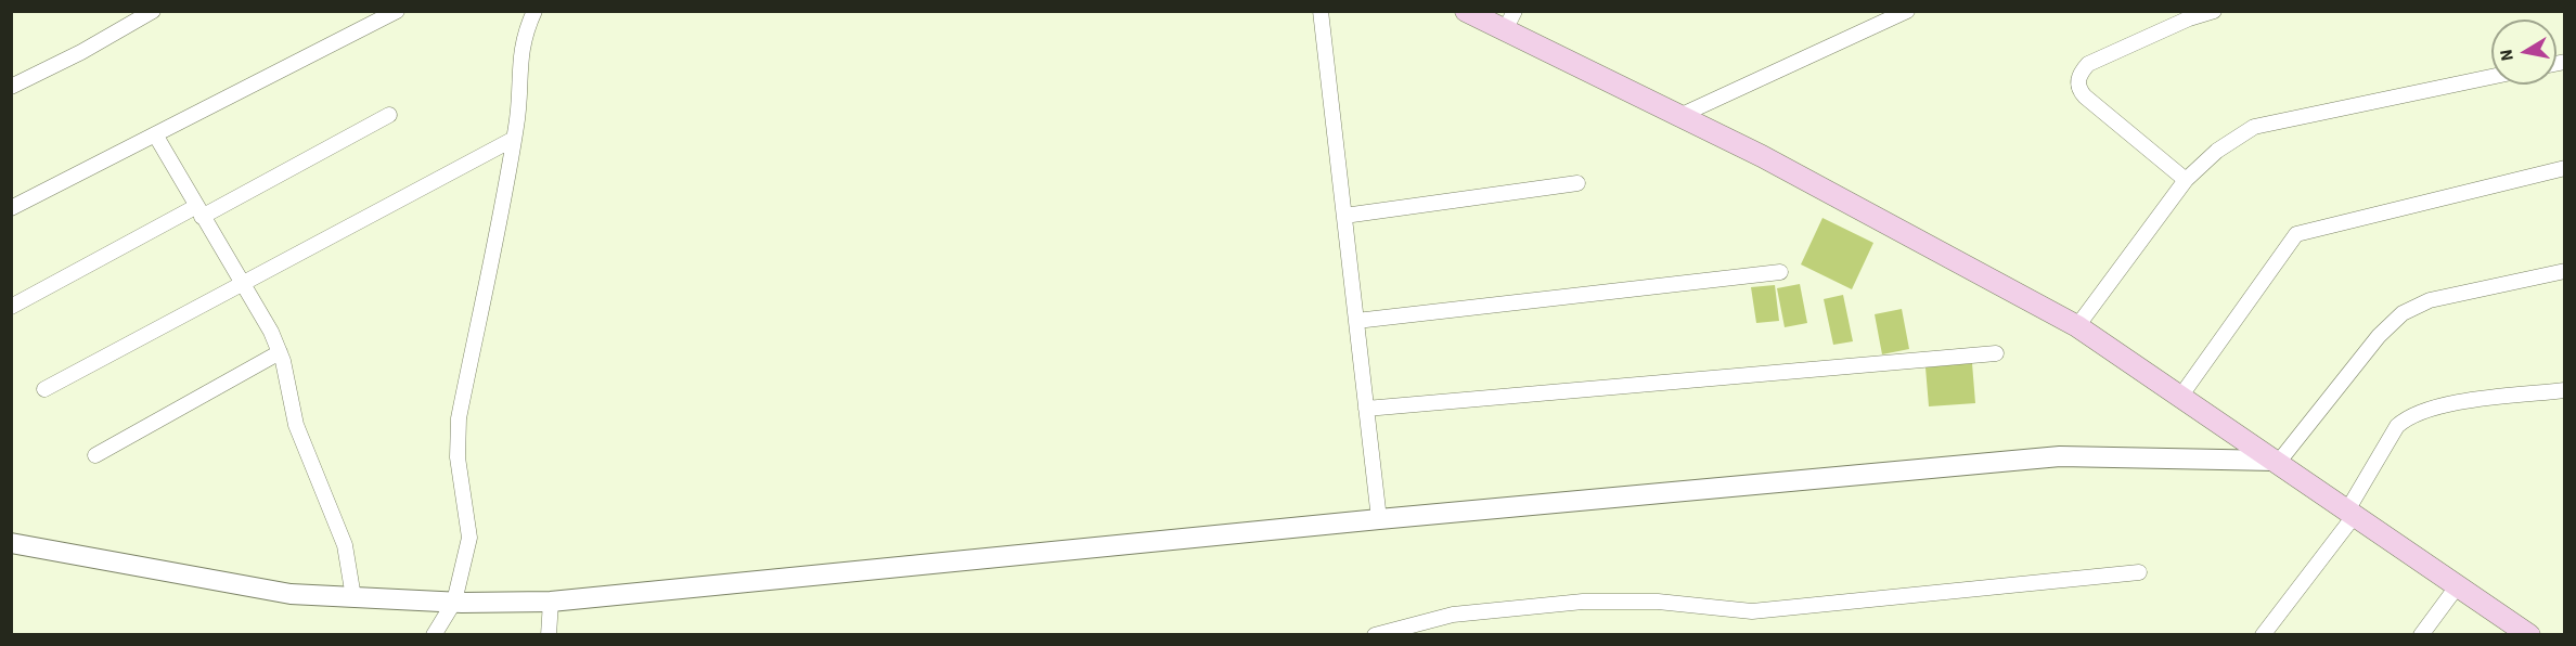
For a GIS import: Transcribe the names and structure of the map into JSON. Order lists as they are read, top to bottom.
{
  "north": "left"
}
